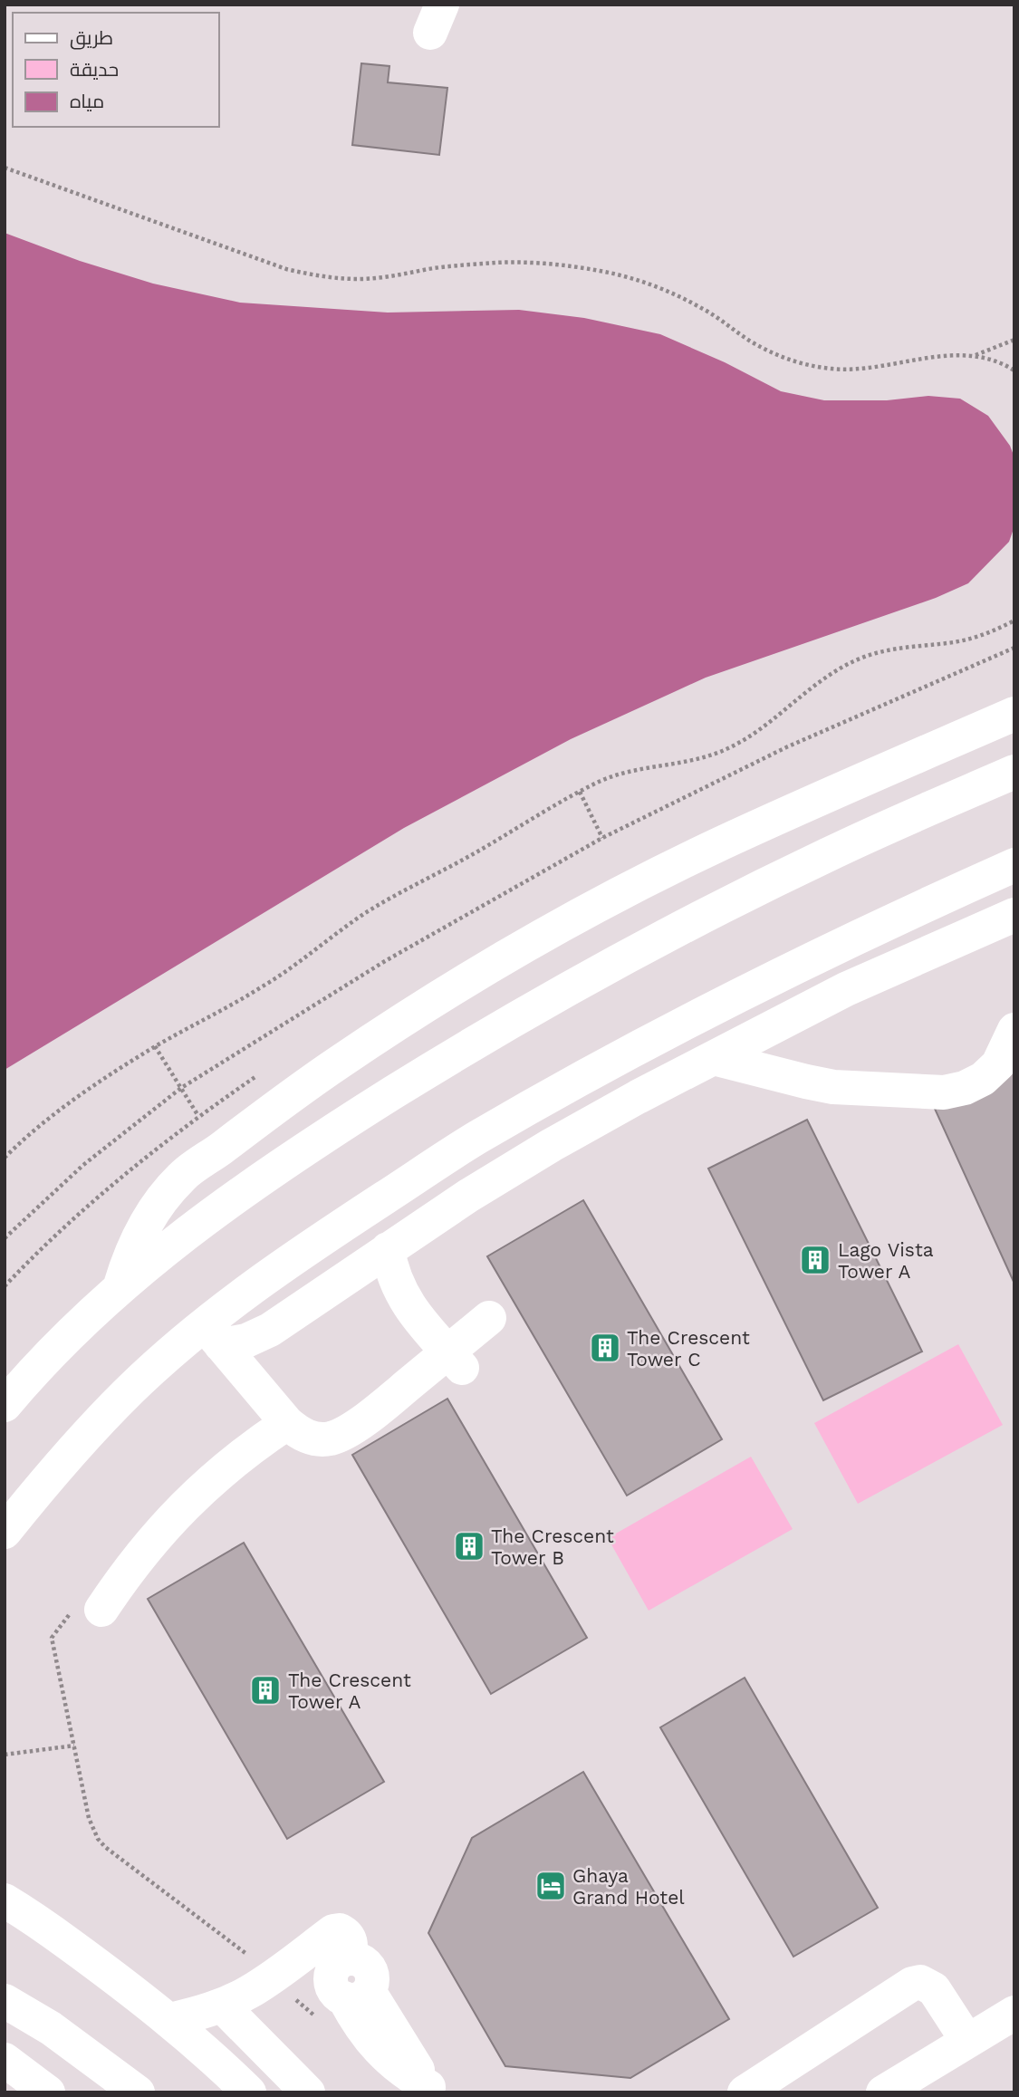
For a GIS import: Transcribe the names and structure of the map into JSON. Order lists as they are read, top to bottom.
{
  "places": {
    "building": [
      "Lago Vista Tower A",
      "The Crescent Tower C",
      "The Crescent Tower B",
      "The Crescent Tower A"
    ],
    "hotel": ["Ghaya Grand Hotel"]
  },
  "legend": ["طريق", "حديقة", "مياه"]
}
